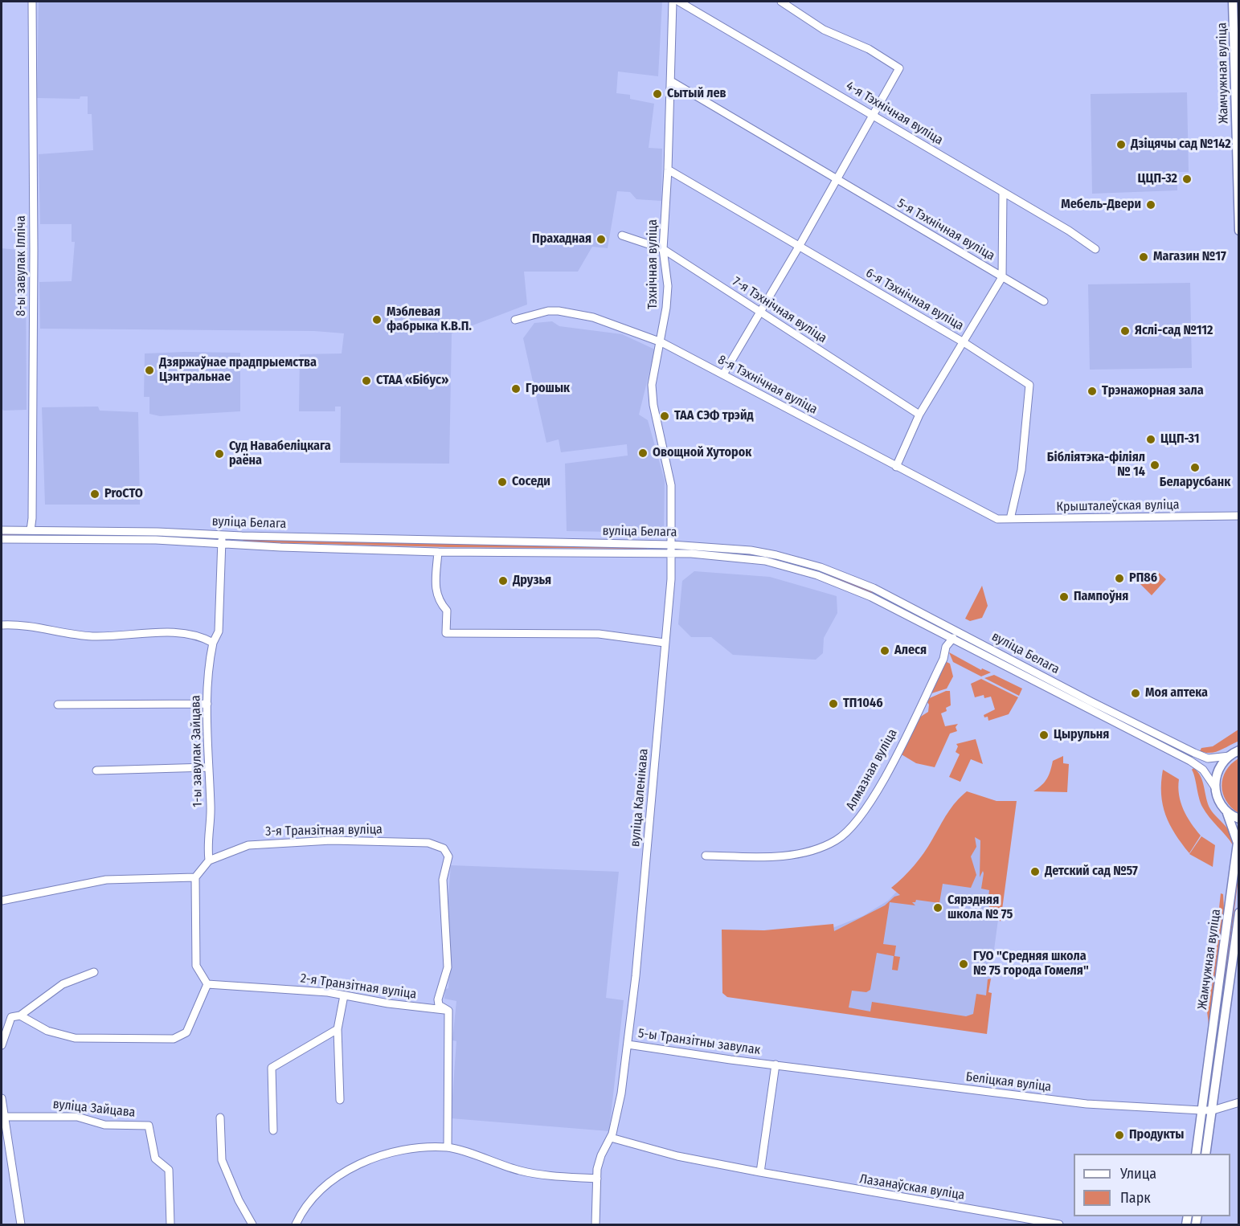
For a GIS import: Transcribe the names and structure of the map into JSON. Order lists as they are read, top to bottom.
{
  "streets": {
    "main road": ["Жамчужная вуліца"],
    "street": [
      "4-я Тэхнічная вуліца",
      "5-я Тэхнічная вуліца",
      "Тэхнічная вуліца",
      "8-ы завулак Ілліча",
      "6-я Тэхнічная вуліца",
      "7-я Тэхнічная вуліца",
      "8-я Тэхнічная вуліца",
      "Крышталеўская вуліца",
      "вуліца Белага",
      "1-ы завулак Зайцава",
      "Алмазная вуліца",
      "вуліца Каленікава",
      "3-я Транзітная вуліца",
      "2-я Транзітная вуліца",
      "5-ы Транзітны завулак",
      "Беліцкая вуліца",
      "вуліца Зайцава",
      "Лазанаўская вуліца"
    ]
  },
  "crossings": [
    ["Жамчужная вуліца", "вуліца Белага"],
    ["Жамчужная вуліца", "Беліцкая вуліца"],
    ["5-я Тэхнічная вуліца", "Тэхнічная вуліца"],
    ["Тэхнічная вуліца", "6-я Тэхнічная вуліца"],
    ["Тэхнічная вуліца", "7-я Тэхнічная вуліца"],
    ["Тэхнічная вуліца", "8-я Тэхнічная вуліца"],
    ["Тэхнічная вуліца", "вуліца Белага"],
    ["Тэхнічная вуліца", "вуліца Каленікава"],
    ["8-ы завулак Ілліча", "вуліца Белага"],
    ["6-я Тэхнічная вуліца", "Крышталеўская вуліца"],
    ["8-я Тэхнічная вуліца", "Крышталеўская вуліца"],
    ["вуліца Белага", "1-ы завулак Зайцава"],
    ["вуліца Белага", "Алмазная вуліца"],
    ["вуліца Белага", "вуліца Каленікава"],
    ["1-ы завулак Зайцава", "3-я Транзітная вуліца"],
    ["вуліца Каленікава", "5-ы Транзітны завулак"],
    ["3-я Транзітная вуліца", "2-я Транзітная вуліца"],
    ["5-ы Транзітны завулак", "Беліцкая вуліца"]
  ],
  "places": [
    "Сытый лев",
    "Дзіцячы сад №142",
    "ЦЦП-32",
    "Мебель-Двери",
    "Прахадная",
    "Магазин №17",
    "Мэблевая фабрыка К.В.П.",
    "Яслі-сад №112",
    "Дзяржаўнае прадпрыемства Цэнтральнае",
    "СТАА «Бібус»",
    "Грошык",
    "Трэнажорная зала",
    "ТАА СЭФ трэйд",
    "ЦЦП-31",
    "Овощной Хуторок",
    "Суд Навабеліцкага раёна",
    "Бібліятэка-філіял № 14",
    "Беларусбанк",
    "Соседи",
    "ProСТО",
    "РП86",
    "Друзья",
    "Пампоўня",
    "Алеся",
    "Моя аптека",
    "ТП1046",
    "Цырульня",
    "Детский сад №57",
    "Сярэдняя школа № 75",
    "ГУО \"Средняя школа № 75 города Гомеля\"",
    "Продукты"
  ],
  "legend": ["Улица", "Парк"]
}
